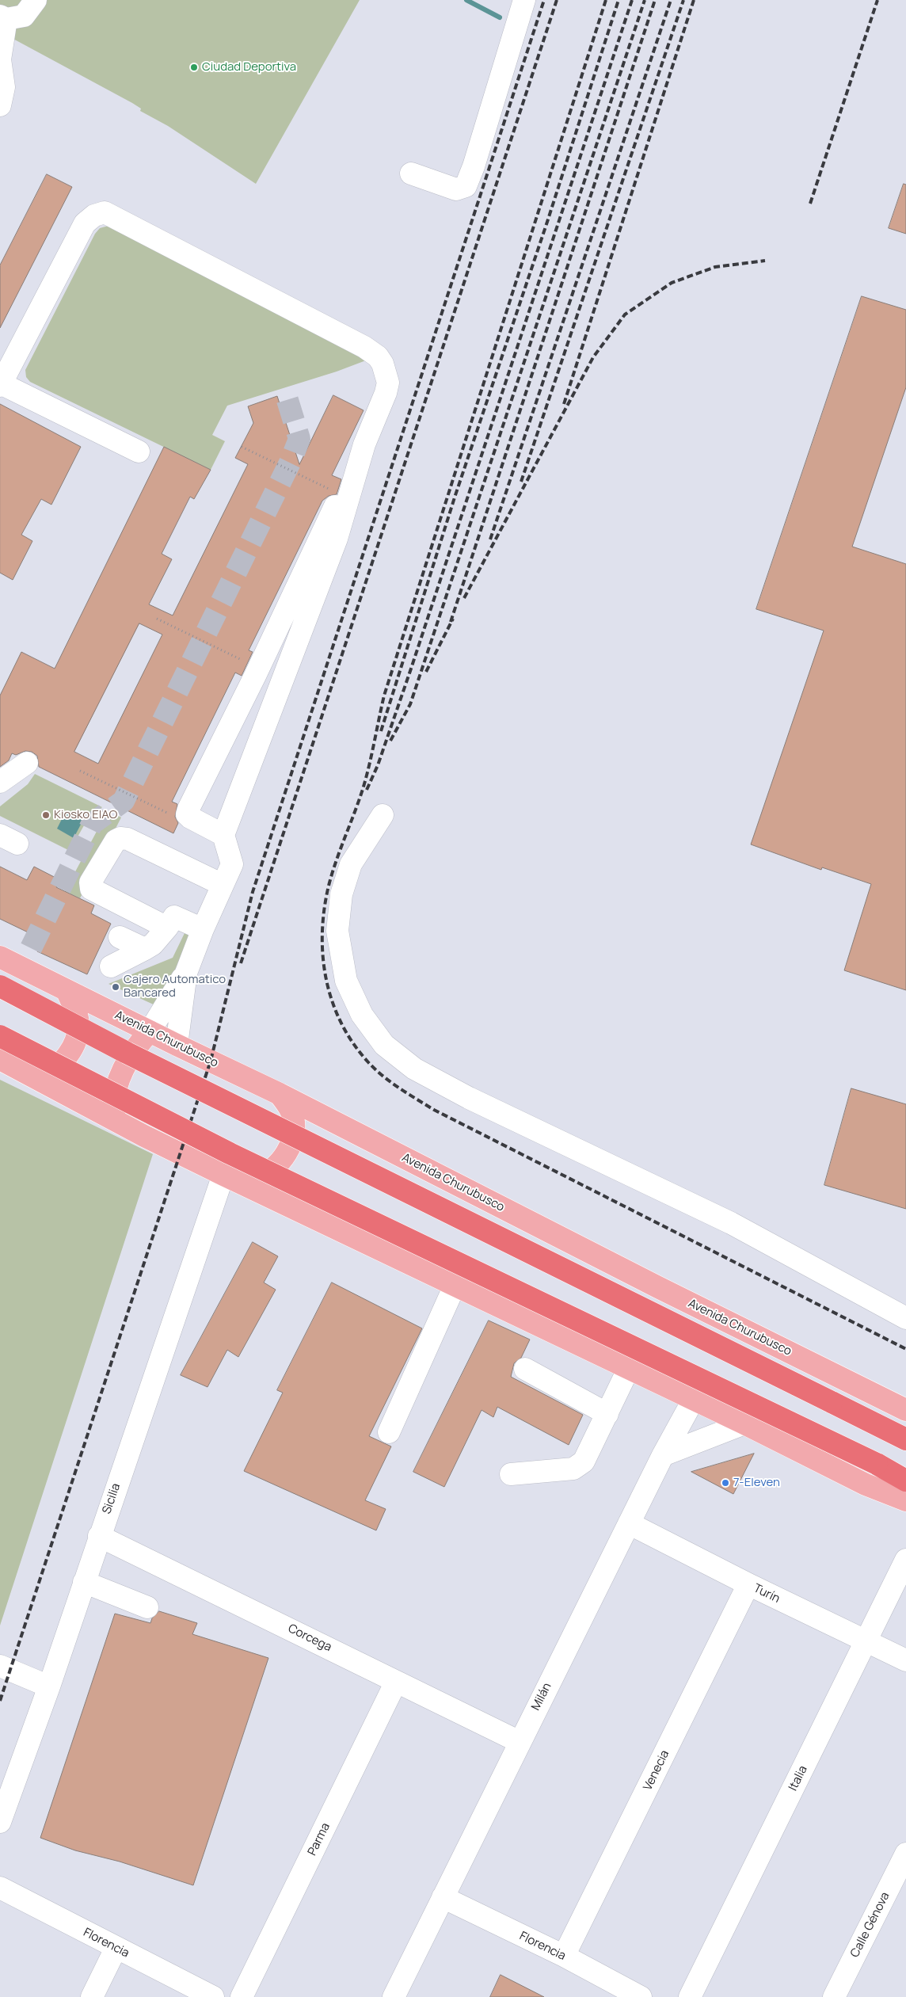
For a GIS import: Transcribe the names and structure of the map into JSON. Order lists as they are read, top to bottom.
{
  "streets": {
    "main road": ["Avenida Churubusco"],
    "street": [
      "Sicilia",
      "Turín",
      "Corcega",
      "Milán",
      "Venecia",
      "Italia",
      "Parma",
      "Calle Génova",
      "Florencia"
    ]
  },
  "crossings": [
    ["Sicilia", "Corcega"],
    ["Turín", "Milán"],
    ["Turín", "Venecia"],
    ["Turín", "Italia"],
    ["Corcega", "Milán"],
    ["Corcega", "Parma"],
    ["Milán", "Florencia"],
    ["Venecia", "Florencia"]
  ],
  "places": [
    "Ciudad Deportiva",
    "Kiosko EIAO",
    "Cajero Automatico Bancared",
    "7-Eleven"
  ]
}
